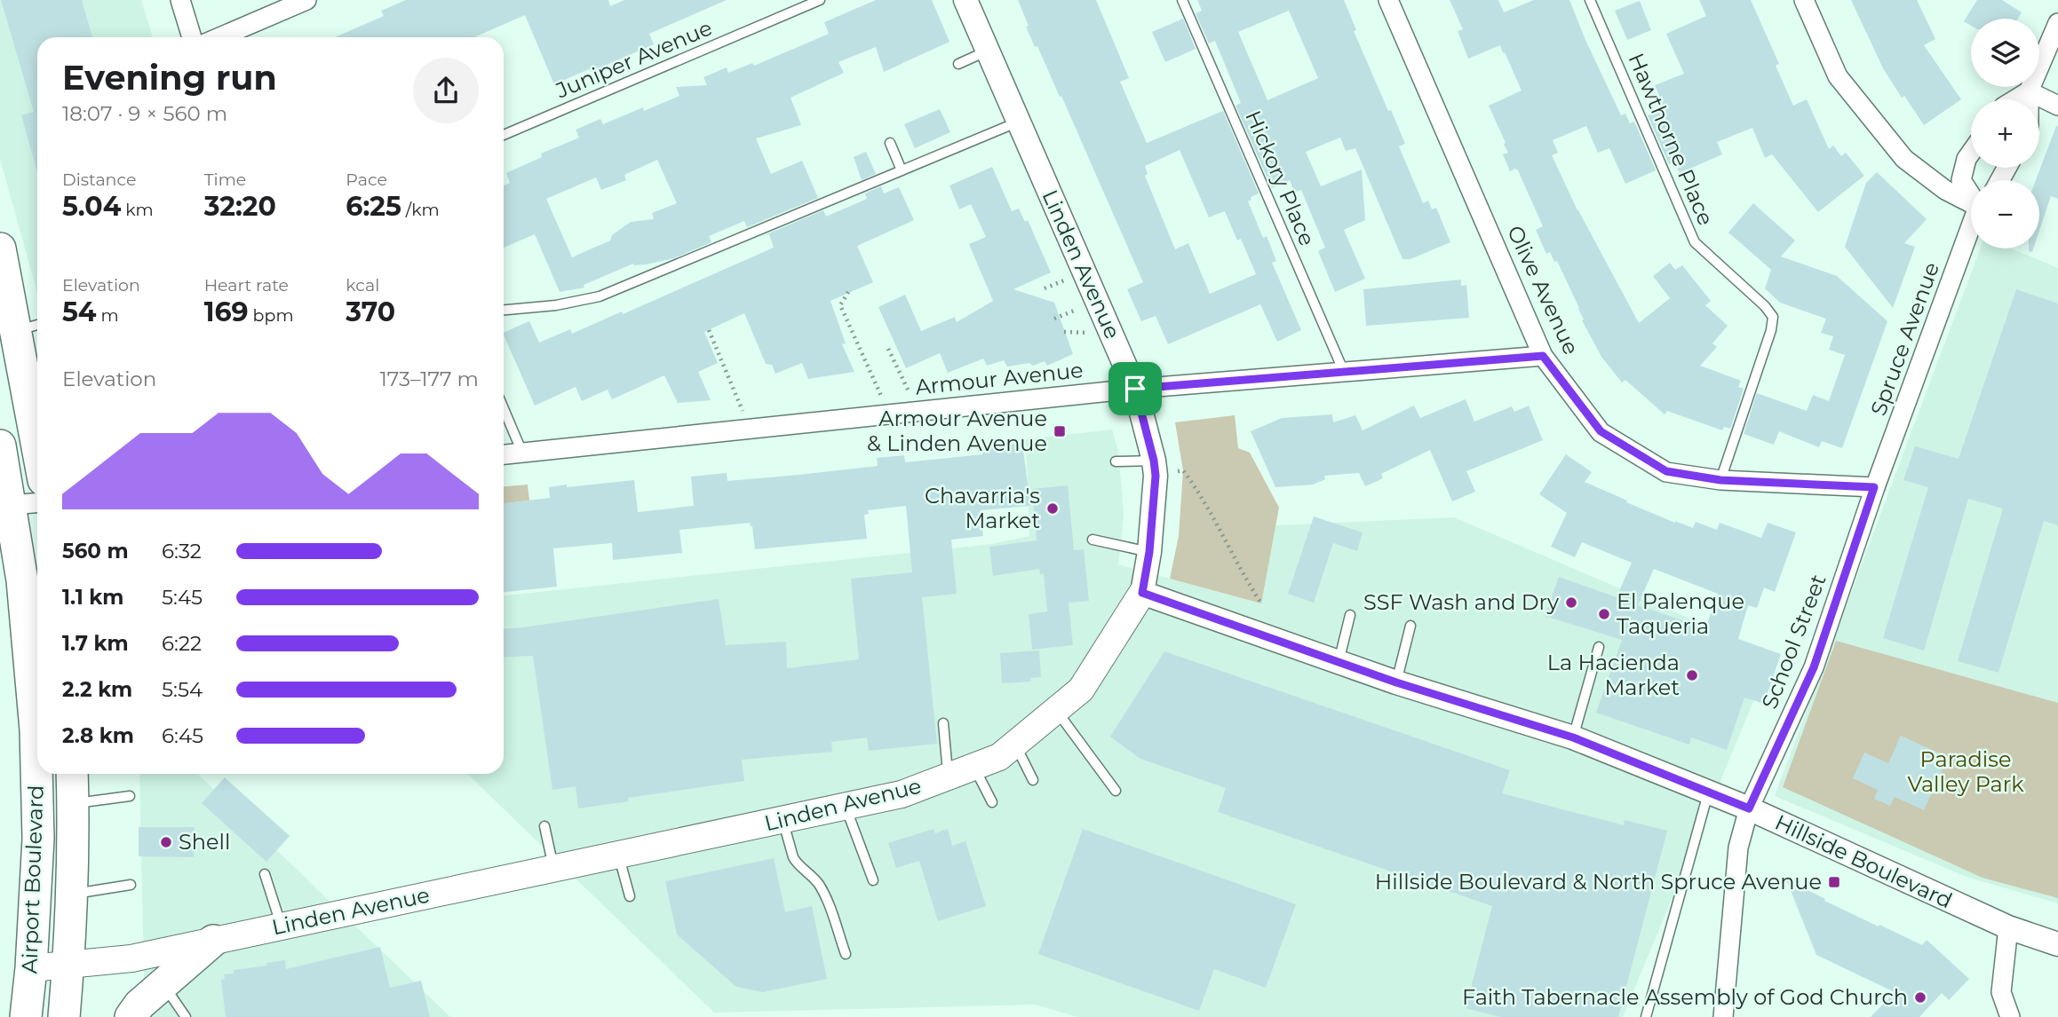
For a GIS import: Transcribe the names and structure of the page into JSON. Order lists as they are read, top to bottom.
{
  "streets": {
    "main road": ["Linden Avenue", "Airport Boulevard"],
    "street": [
      "Olive Avenue",
      "Spruce Avenue",
      "Armour Avenue",
      "School Street",
      "Hillside Boulevard"
    ],
    "lane": ["Juniper Avenue", "Hawthorne Place", "Hickory Place"]
  },
  "crossings": [
    ["Hawthorne Place", "Olive Avenue"],
    ["Hickory Place", "Armour Avenue"],
    ["Linden Avenue", "Armour Avenue"],
    ["Linden Avenue", "Hillside Boulevard"],
    ["Linden Avenue", "Airport Boulevard"],
    ["Olive Avenue", "Spruce Avenue"],
    ["Olive Avenue", "Armour Avenue"],
    ["Olive Avenue", "School Street"],
    ["Spruce Avenue", "School Street"],
    ["School Street", "Hillside Boulevard"]
  ],
  "parks": ["Paradise Valley Park"],
  "places": {
    "transit": ["Armour Avenue & Linden Avenue", "Hillside Boulevard & North Spruce Avenue"],
    "other": [
      "Chavarria's Market",
      "SSF Wash and Dry",
      "El Palenque Taqueria",
      "La Hacienda Market",
      "Shell",
      "Faith Tabernacle Assembly of God Church"
    ]
  },
  "page": {
    "map_buttons": ["+", "−"],
    "heading": ["Evening run", "18:07 · 9 × 560 m"],
    "stats": [
      ["Distance", "5.04 km"],
      ["Time", "32:20"],
      ["Pace", "6:25 /km"],
      ["Elevation", "54 m"],
      ["Heart rate", "169 bpm"],
      ["kcal", "370"]
    ],
    "chart": ["Elevation", "173–177 m"],
    "list": [
      {
        "name": "560 m",
        "note": "6:32"
      },
      {
        "name": "1.1 km",
        "note": "5:45"
      },
      {
        "name": "1.7 km",
        "note": "6:22"
      },
      {
        "name": "2.2 km",
        "note": "5:54"
      },
      {
        "name": "2.8 km",
        "note": "6:45"
      }
    ]
  }
}
